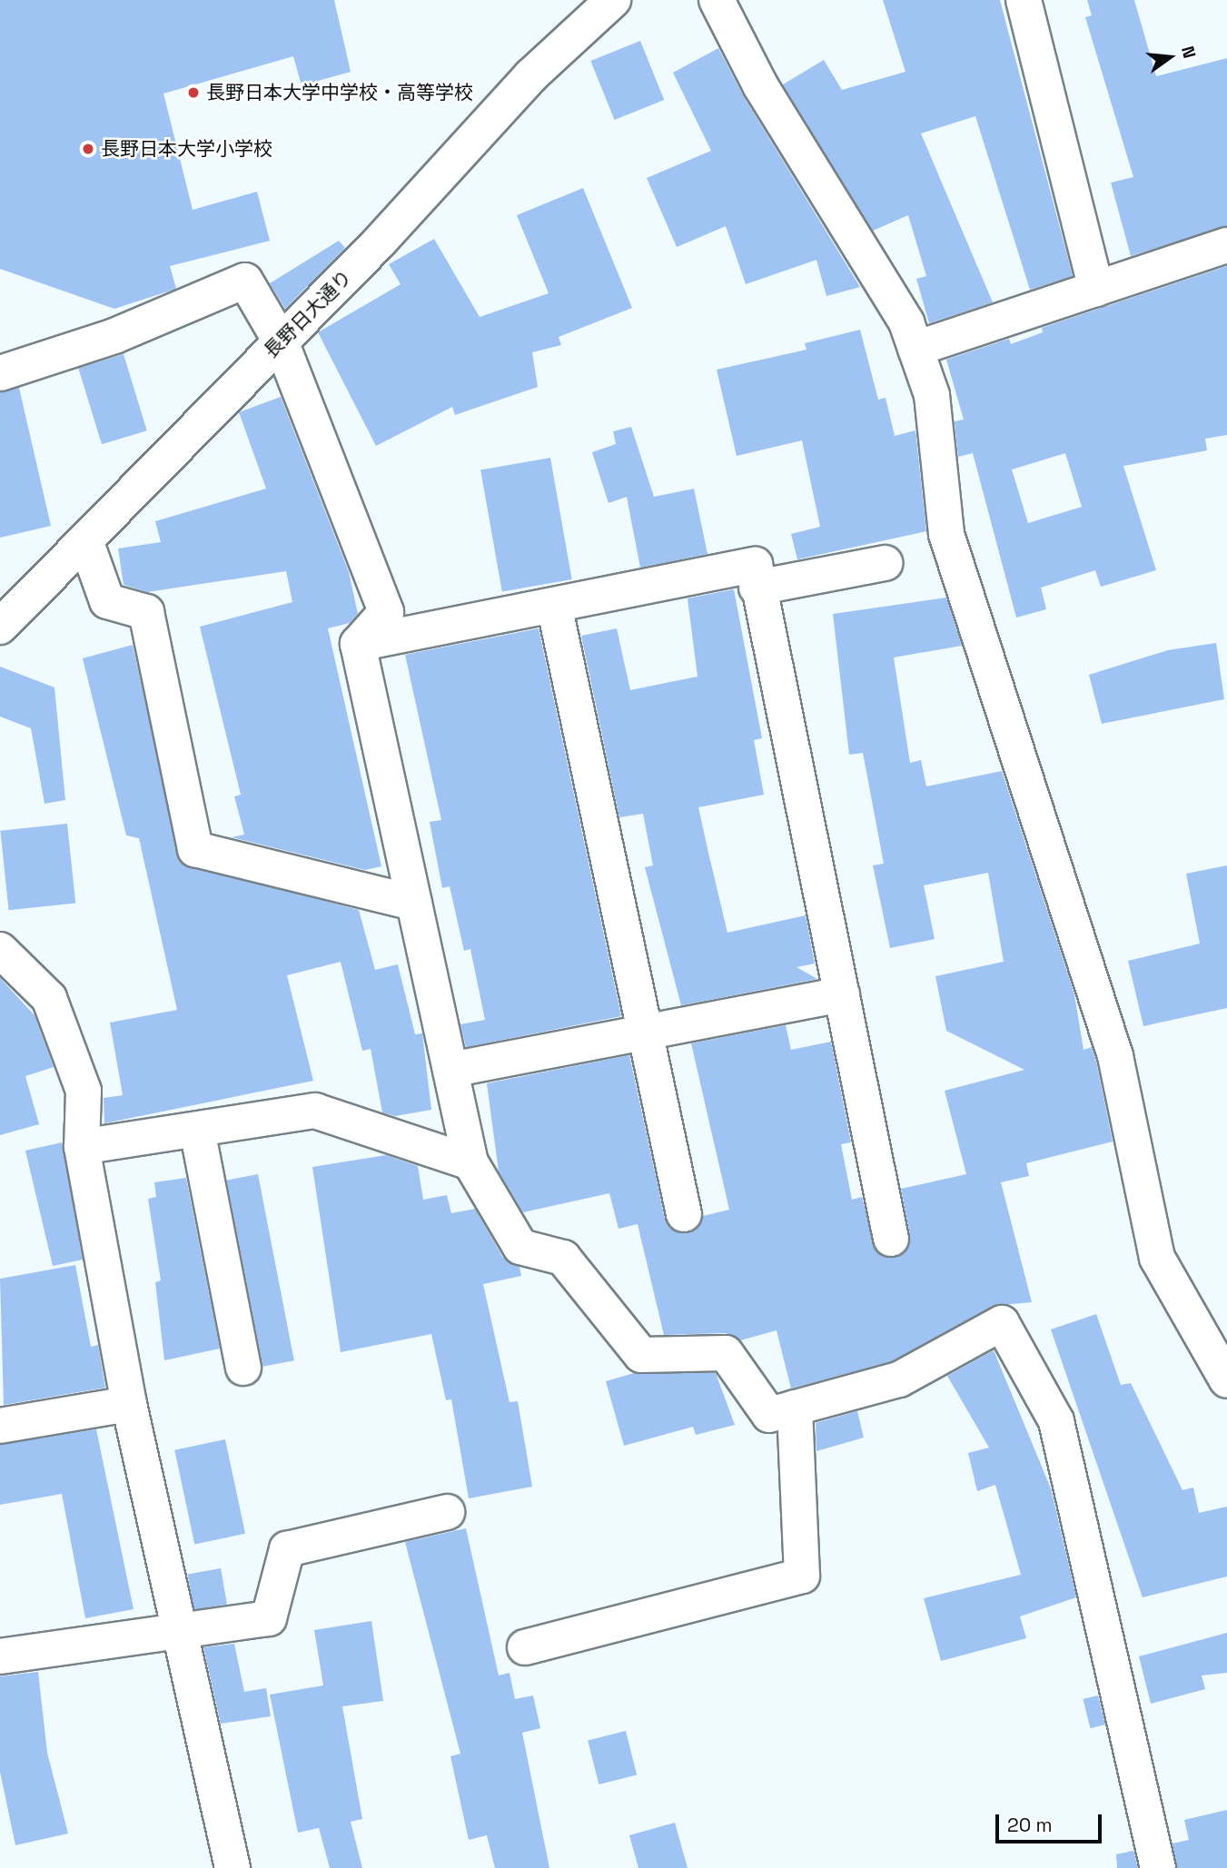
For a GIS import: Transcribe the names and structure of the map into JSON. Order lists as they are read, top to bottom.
{
  "streets": {
    "street": ["長野日大通り"]
  },
  "places": ["長野日本大学中学校・高等学校", "長野日本大学小学校"],
  "scale_bar": "20 m",
  "north": "right"
}
